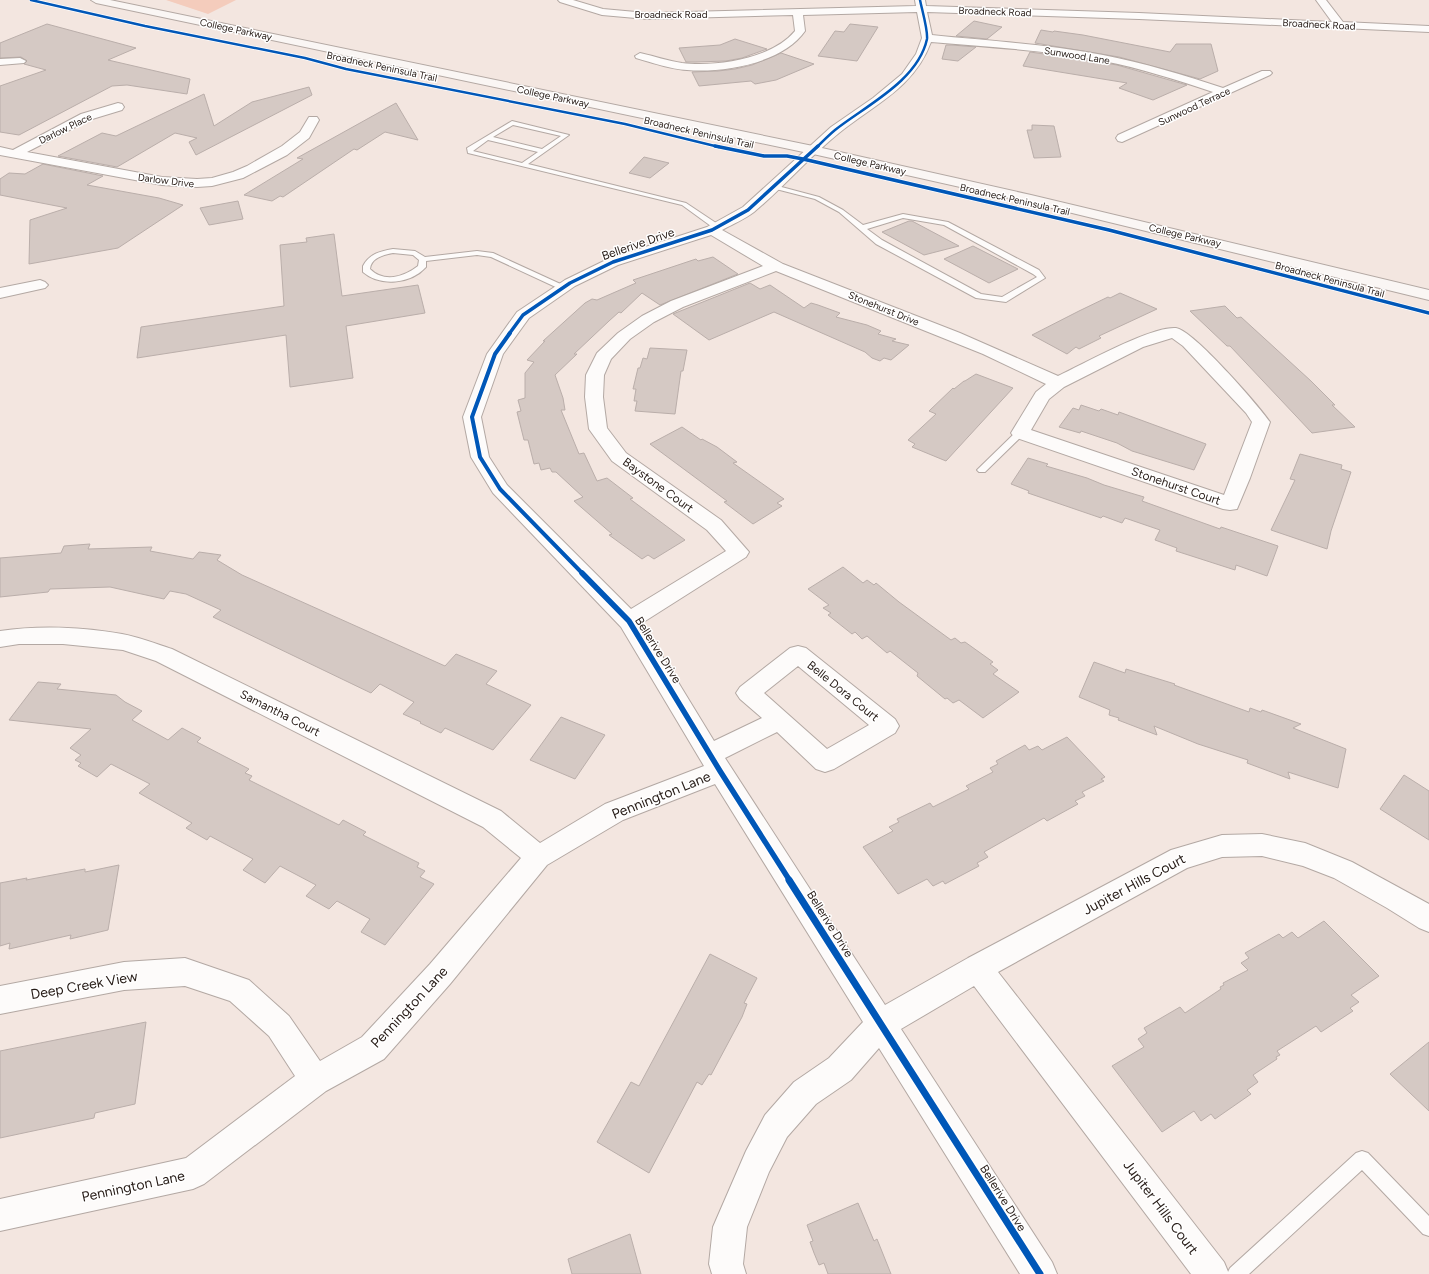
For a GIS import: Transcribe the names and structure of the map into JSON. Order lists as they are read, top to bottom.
{
  "streets": {
    "main road": ["College Parkway"],
    "street": [
      "Broadneck Road",
      "Sunwood Lane",
      "Sunwood Terrace",
      "Darlow Place",
      "Darlow Drive",
      "Bellerive Drive",
      "Stonehurst Drive",
      "Baystone Court",
      "Stonehurst Court",
      "Belle Dora Court",
      "Samantha Court",
      "Pennington Lane",
      "Jupiter Hills Court",
      "Deep Creek View"
    ],
    "cycle path": ["Broadneck Peninsula Trail"]
  },
  "crossings": [
    ["College Parkway", "Bellerive Drive"],
    ["Sunwood Lane", "Sunwood Terrace"],
    ["Sunwood Lane", "Bellerive Drive"],
    ["Darlow Place", "Darlow Drive"],
    ["Bellerive Drive", "Stonehurst Drive"],
    ["Bellerive Drive", "Baystone Court"],
    ["Bellerive Drive", "Pennington Lane"],
    ["Bellerive Drive", "Jupiter Hills Court"],
    ["Stonehurst Drive", "Baystone Court"],
    ["Stonehurst Drive", "Stonehurst Court"],
    ["Samantha Court", "Pennington Lane"],
    ["Pennington Lane", "Deep Creek View"]
  ]
}
